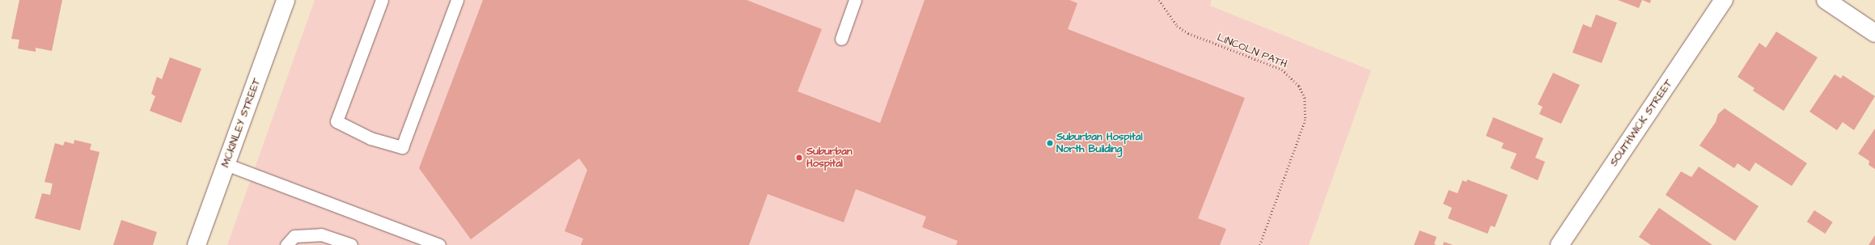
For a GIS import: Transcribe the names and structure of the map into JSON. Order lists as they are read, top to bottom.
{
  "streets": {
    "street": ["MCKINLEY STREET", "SOUTHWICK STREET"],
    "path": ["LINCOLN PATH"]
  },
  "places": ["Suburban Hospital North Building", "Suburban Hospital"]
}
